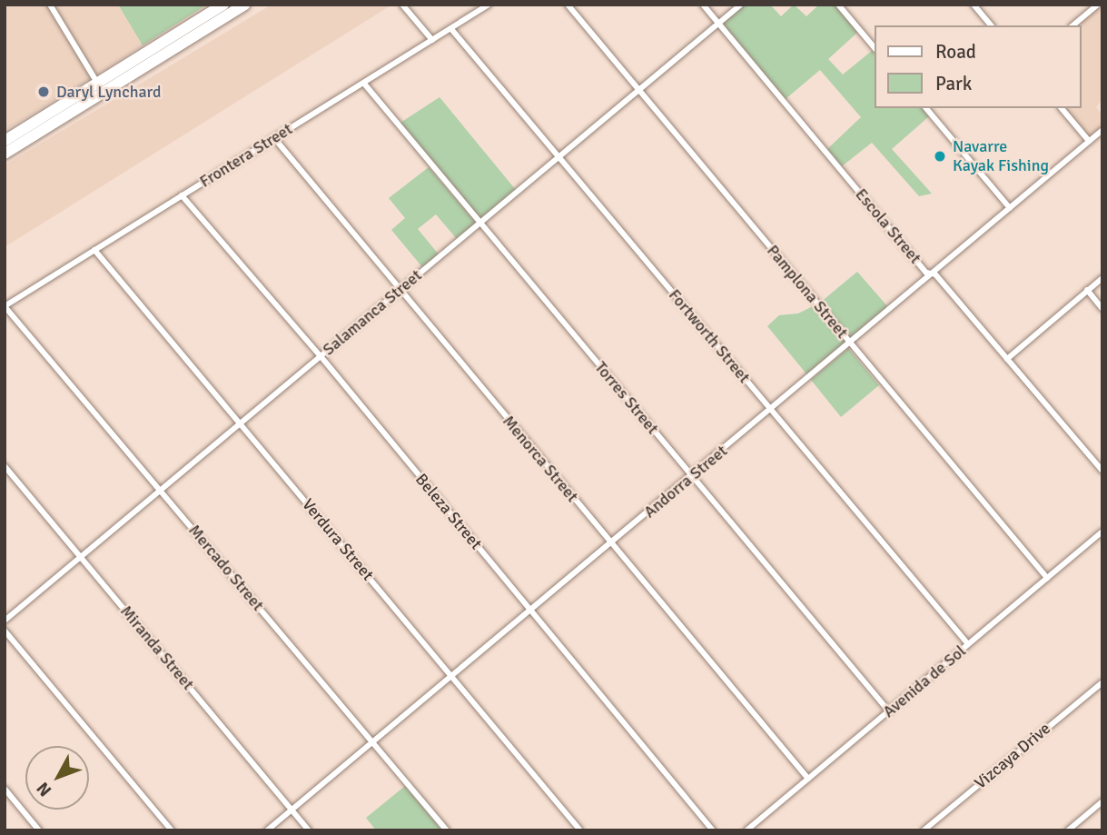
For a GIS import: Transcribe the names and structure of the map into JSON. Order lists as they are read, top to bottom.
{
  "streets": {
    "street": [
      "Frontera Street",
      "Escola Street",
      "Pamplona Street",
      "Salamanca Street",
      "Fortworth Street",
      "Torres Street",
      "Menorca Street",
      "Andorra Street",
      "Beleza Street",
      "Verdura Street",
      "Mercado Street",
      "Miranda Street",
      "Avenida de Sol",
      "Vizcaya Drive"
    ]
  },
  "crossings": [
    ["Frontera Street", "Fortworth Street"],
    ["Frontera Street", "Torres Street"],
    ["Frontera Street", "Menorca Street"],
    ["Frontera Street", "Beleza Street"],
    ["Frontera Street", "Verdura Street"],
    ["Frontera Street", "Mercado Street"],
    ["Escola Street", "Salamanca Street"],
    ["Escola Street", "Andorra Street"],
    ["Pamplona Street", "Salamanca Street"],
    ["Pamplona Street", "Andorra Street"],
    ["Pamplona Street", "Avenida de Sol"],
    ["Salamanca Street", "Fortworth Street"],
    ["Salamanca Street", "Torres Street"],
    ["Salamanca Street", "Menorca Street"],
    ["Salamanca Street", "Beleza Street"],
    ["Salamanca Street", "Verdura Street"],
    ["Salamanca Street", "Mercado Street"],
    ["Salamanca Street", "Miranda Street"],
    ["Fortworth Street", "Andorra Street"],
    ["Fortworth Street", "Avenida de Sol"],
    ["Torres Street", "Andorra Street"],
    ["Torres Street", "Avenida de Sol"],
    ["Menorca Street", "Andorra Street"],
    ["Menorca Street", "Avenida de Sol"],
    ["Andorra Street", "Beleza Street"],
    ["Andorra Street", "Verdura Street"],
    ["Andorra Street", "Mercado Street"],
    ["Andorra Street", "Miranda Street"]
  ],
  "places": ["Daryl Lynchard", "Navarre Kayak Fishing"],
  "legend": ["Road", "Park"],
  "north": "bottom left"
}
